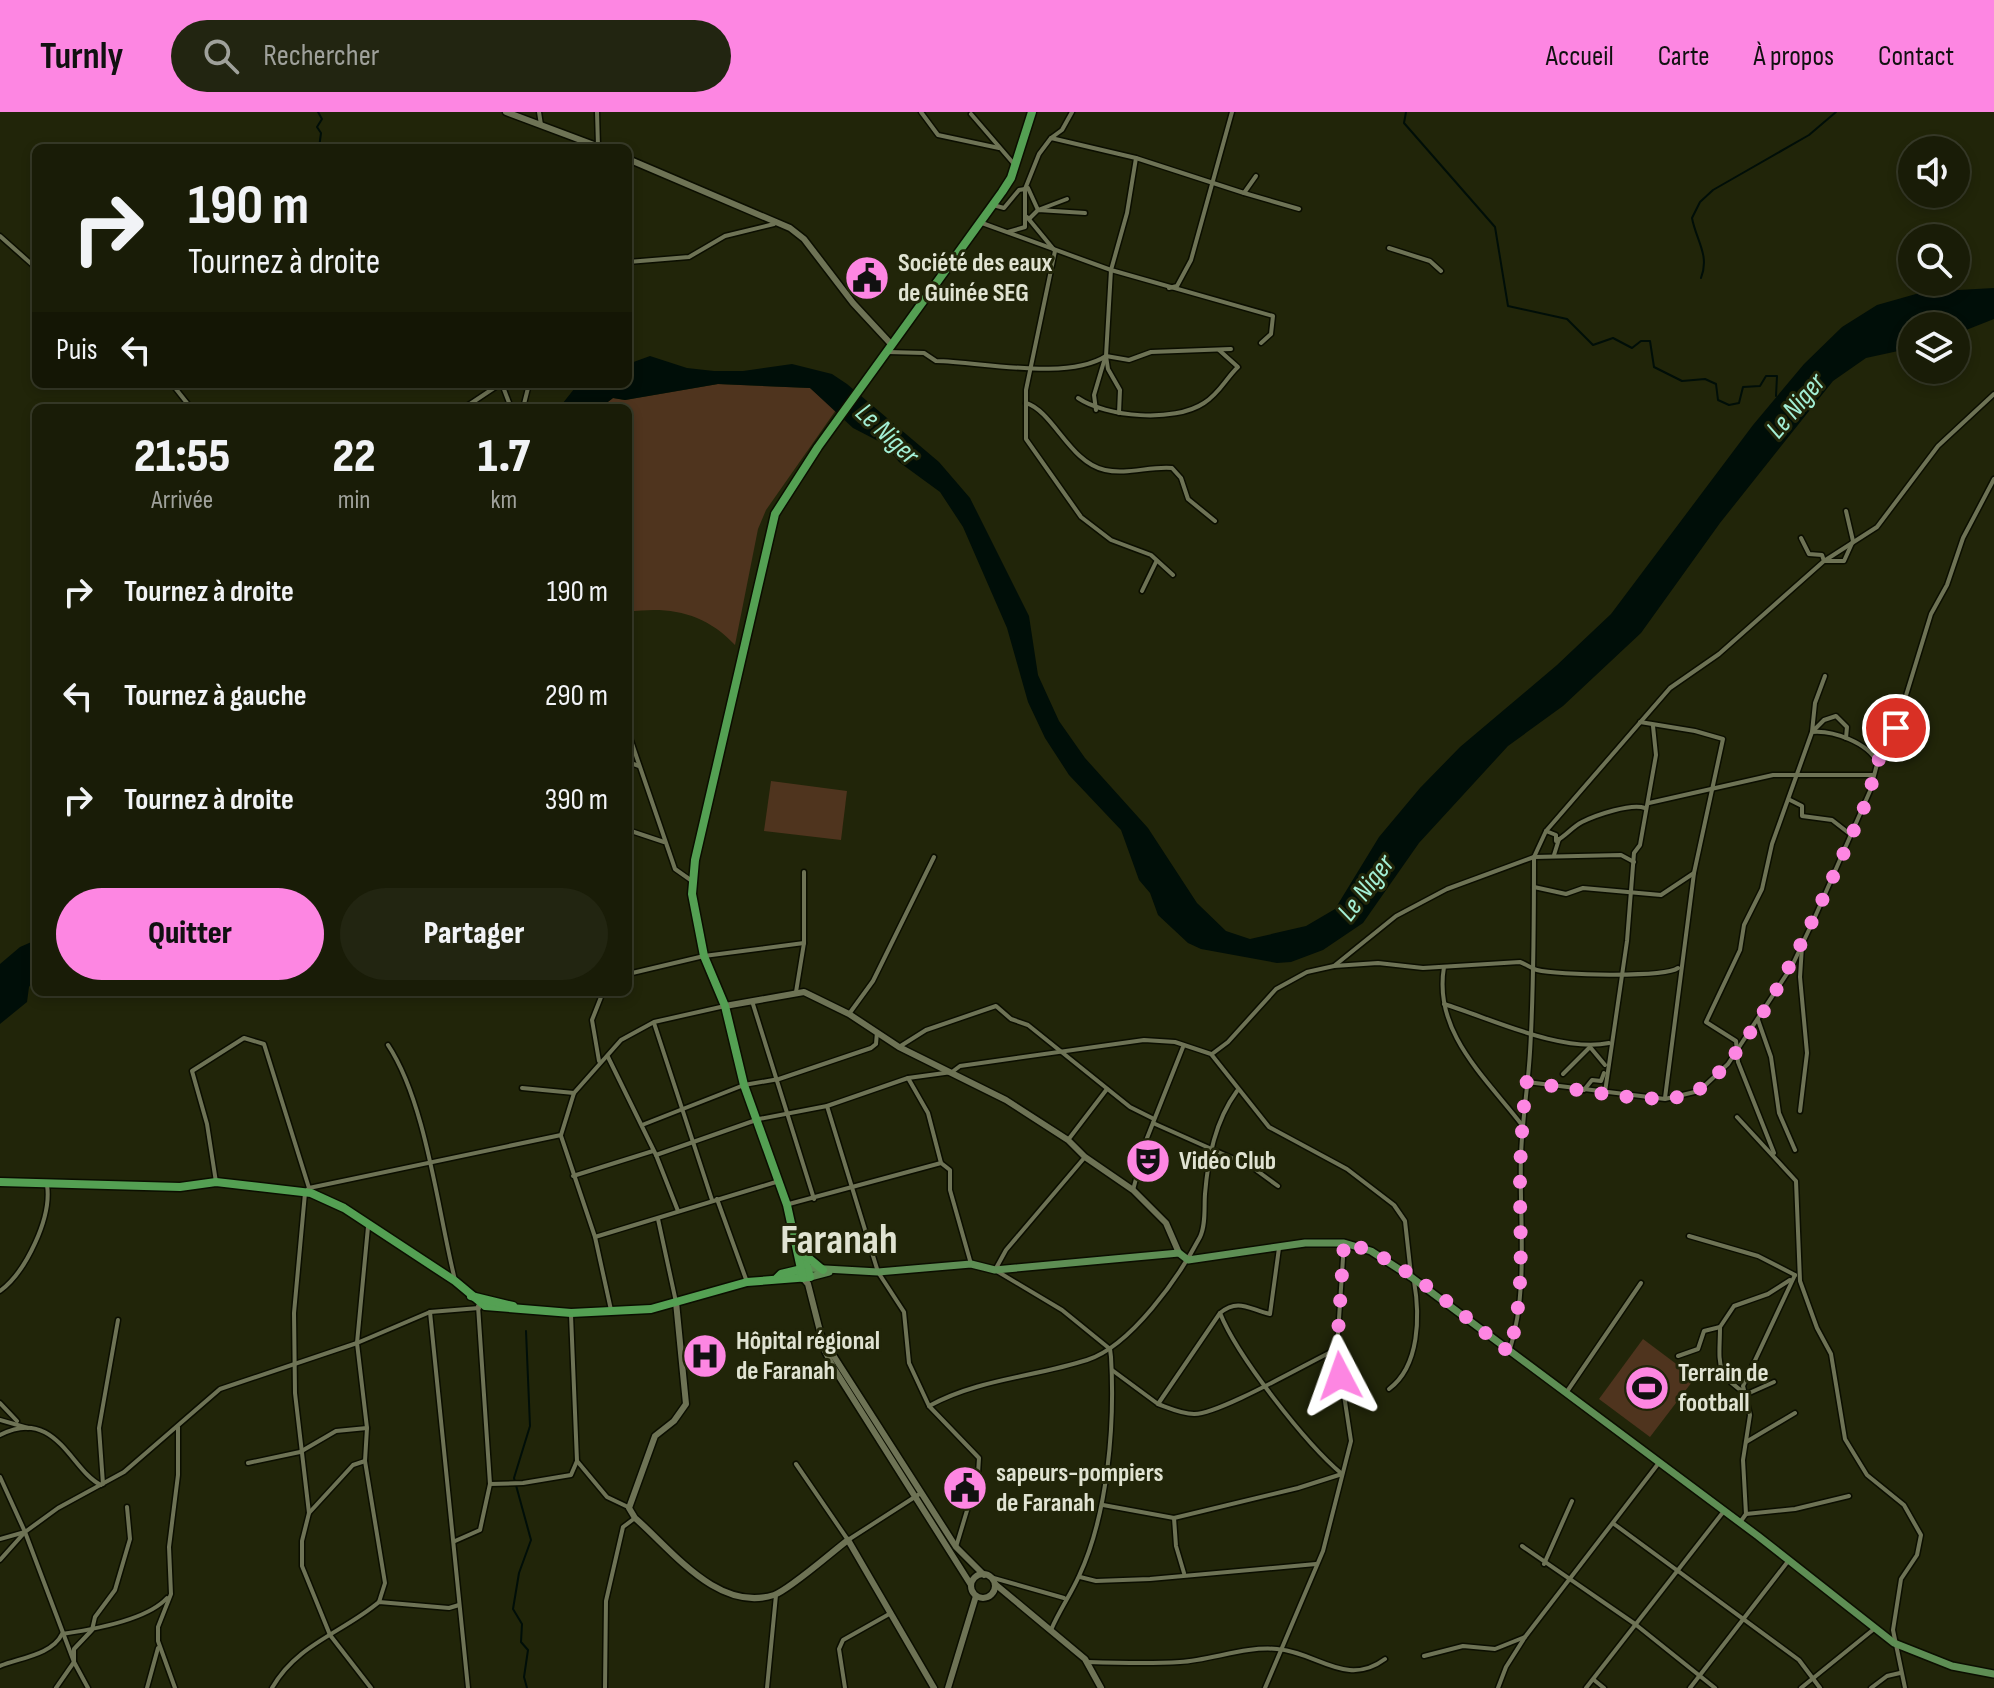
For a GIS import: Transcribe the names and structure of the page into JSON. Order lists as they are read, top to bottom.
{
  "districts": ["Faranah"],
  "water": ["Le Niger"],
  "places": {
    "public building": ["Société des eaux de Guinée SEG", "sapeurs-pompiers de Faranah"],
    "theatre": ["Vidéo Club"],
    "hospital": ["Hôpital régional de Faranah"],
    "sports": ["Terrain de football"]
  },
  "page": {
    "header": "Turnly",
    "search": "Rechercher",
    "nav": [
      "Accueil",
      "Carte",
      "À propos",
      "Contact"
    ],
    "turn": ["190 m", "Tournez à droite"],
    "then": "Puis",
    "eta": [
      "21:55",
      "Arrivée",
      "22",
      "min",
      "1.7",
      "km"
    ],
    "list": [
      {
        "name": "Tournez à droite",
        "value": "190 m"
      },
      {
        "name": "Tournez à gauche",
        "value": "290 m"
      },
      {
        "name": "Tournez à droite",
        "value": "390 m"
      }
    ],
    "buttons": ["Quitter", "Partager"]
  }
}
